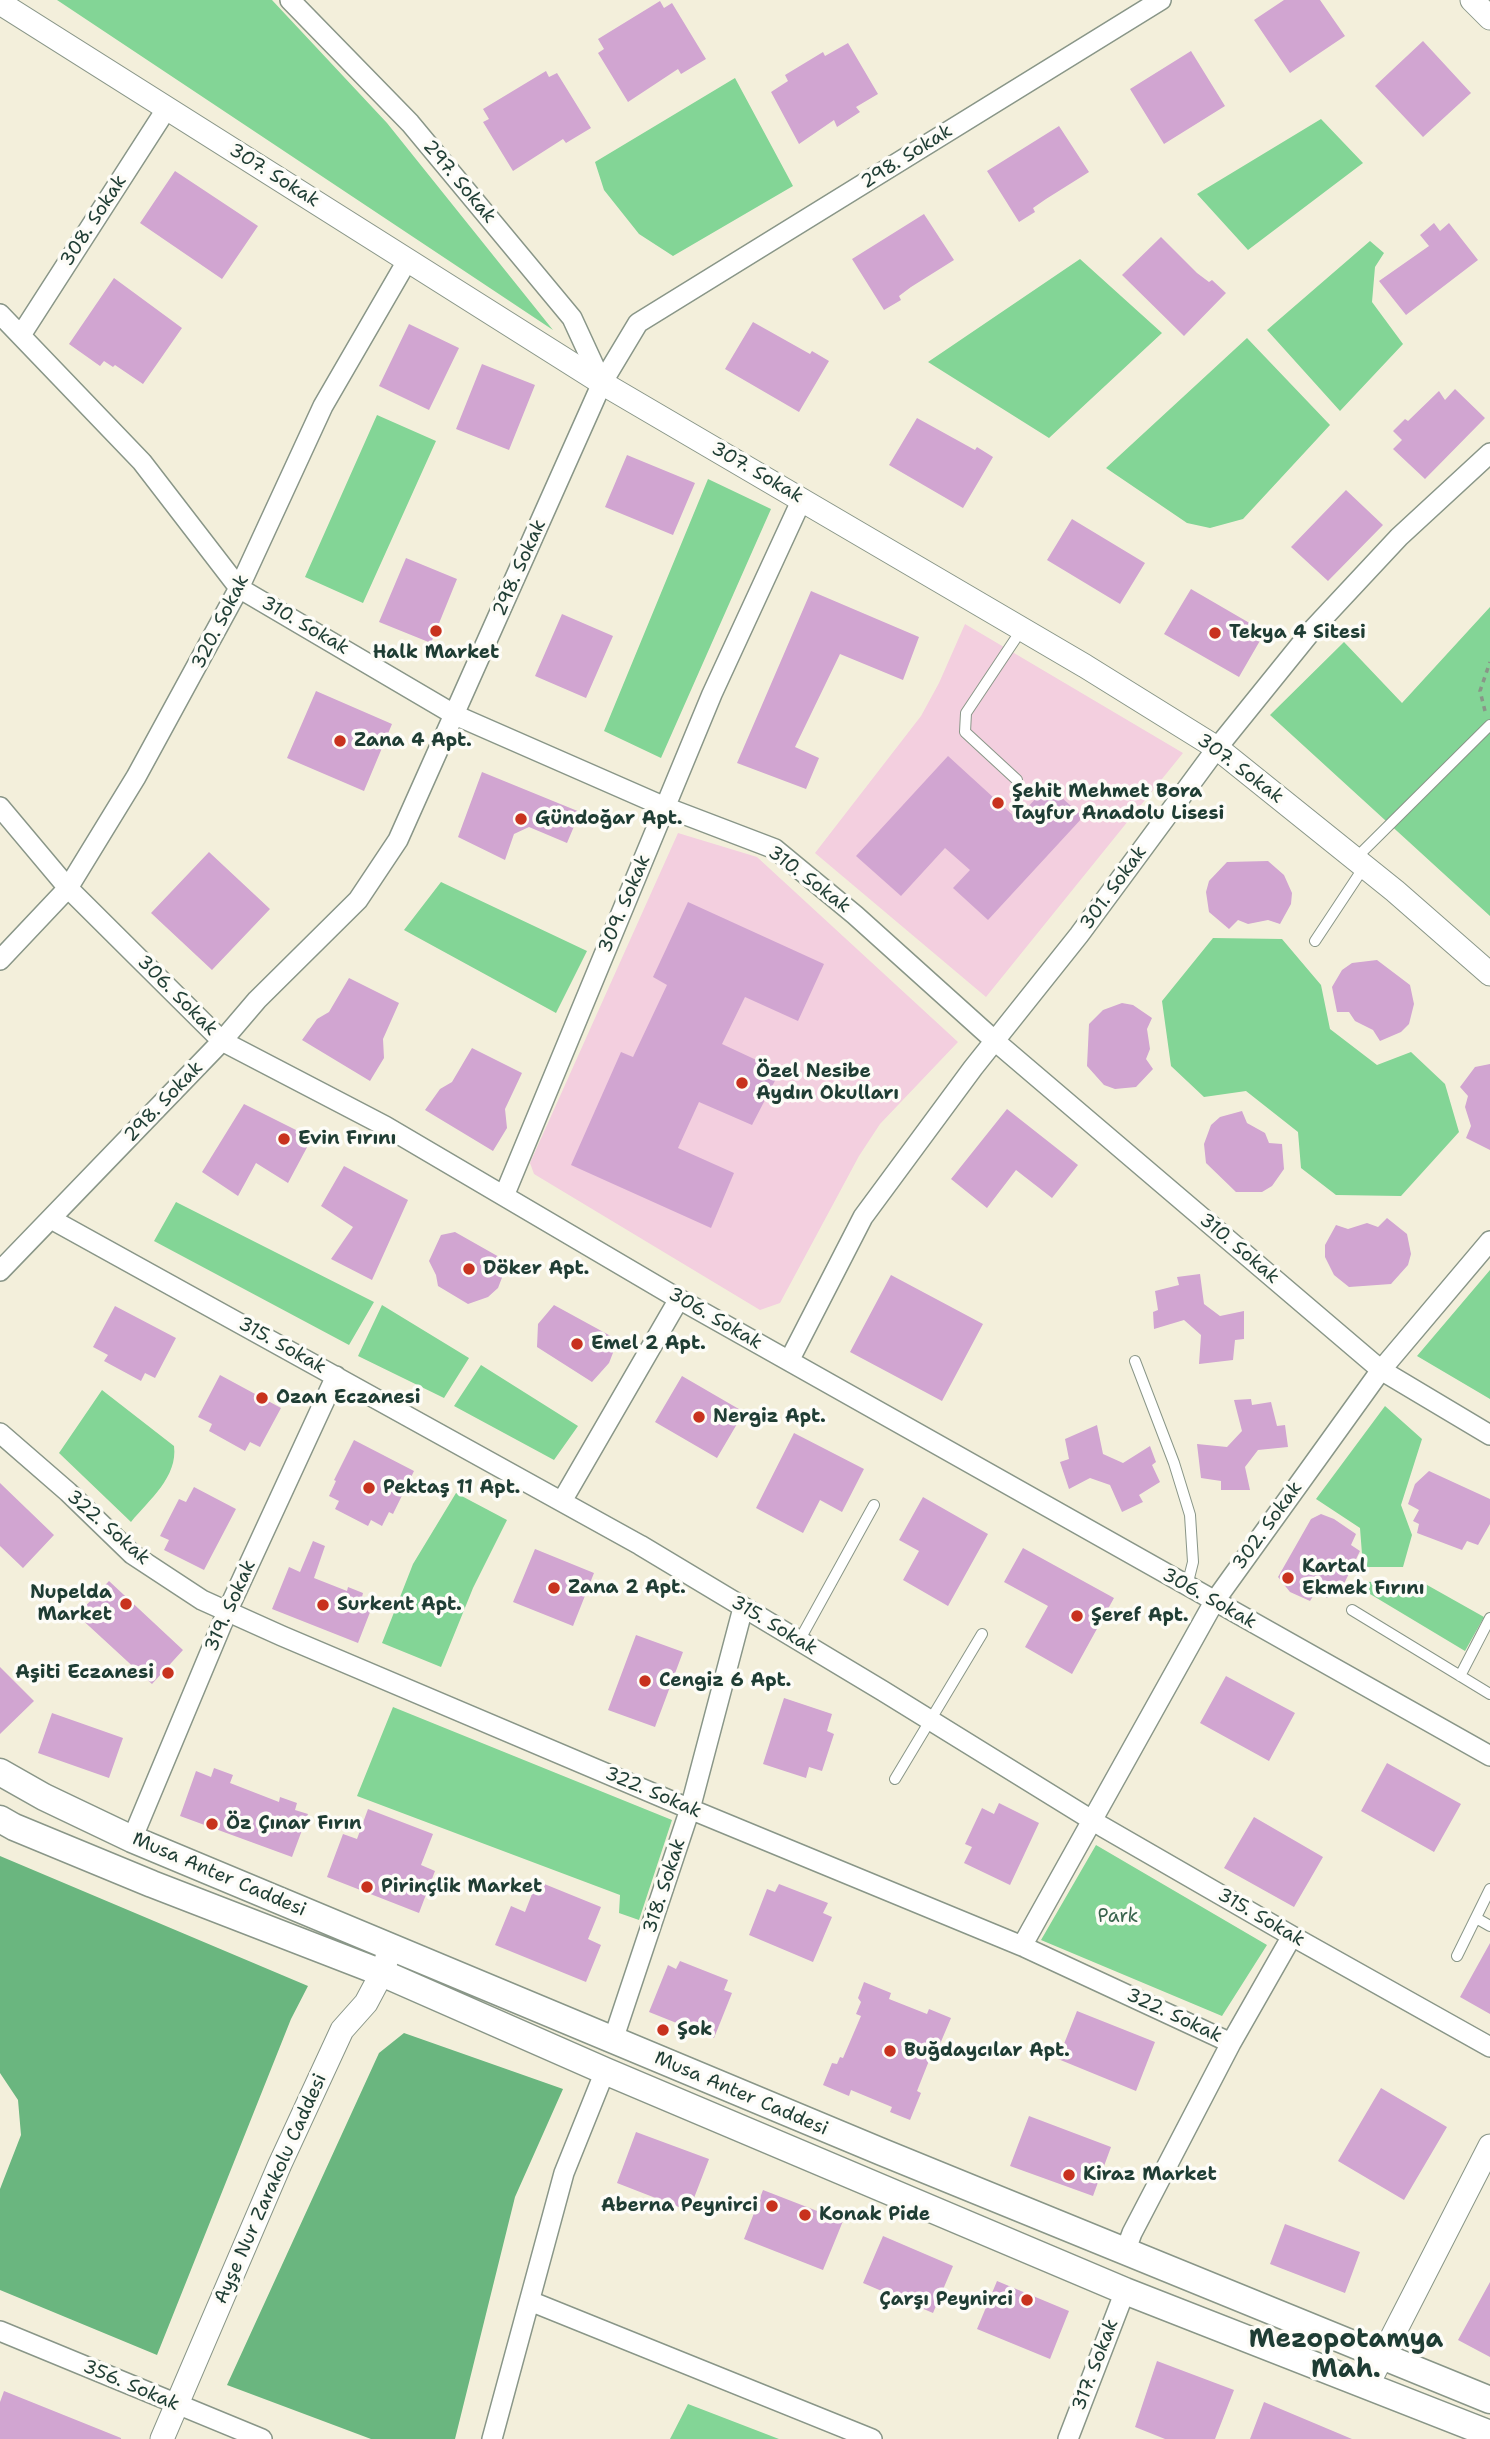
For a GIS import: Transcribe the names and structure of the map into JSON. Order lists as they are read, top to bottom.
{
  "streets": {
    "main road": ["Musa Anter Caddesi"],
    "street": [
      "298. Sokak",
      "307. Sokak",
      "297. Sokak",
      "308. Sokak",
      "320. Sokak",
      "310. Sokak",
      "301. Sokak",
      "309. Sokak",
      "306. Sokak",
      "315. Sokak",
      "302. Sokak",
      "322. Sokak",
      "319. Sokak",
      "318. Sokak",
      "Ayşe Nur Zarakolu Caddesi",
      "317. Sokak",
      "356. Sokak"
    ]
  },
  "crossings": [
    ["298. Sokak", "307. Sokak"],
    ["298. Sokak", "297. Sokak"],
    ["298. Sokak", "310. Sokak"],
    ["298. Sokak", "306. Sokak"],
    ["298. Sokak", "315. Sokak"],
    ["307. Sokak", "297. Sokak"],
    ["307. Sokak", "308. Sokak"],
    ["307. Sokak", "320. Sokak"],
    ["307. Sokak", "301. Sokak"],
    ["307. Sokak", "309. Sokak"],
    ["308. Sokak", "310. Sokak"],
    ["320. Sokak", "310. Sokak"],
    ["320. Sokak", "306. Sokak"],
    ["310. Sokak", "301. Sokak"],
    ["310. Sokak", "309. Sokak"],
    ["310. Sokak", "302. Sokak"],
    ["301. Sokak", "306. Sokak"],
    ["309. Sokak", "306. Sokak"],
    ["306. Sokak", "302. Sokak"],
    ["315. Sokak", "302. Sokak"],
    ["315. Sokak", "322. Sokak"],
    ["315. Sokak", "319. Sokak"],
    ["315. Sokak", "318. Sokak"],
    ["302. Sokak", "322. Sokak"],
    ["322. Sokak", "319. Sokak"],
    ["322. Sokak", "318. Sokak"],
    ["319. Sokak", "Musa Anter Caddesi"],
    ["Musa Anter Caddesi", "318. Sokak"],
    ["Musa Anter Caddesi", "Ayşe Nur Zarakolu Caddesi"],
    ["Musa Anter Caddesi", "317. Sokak"],
    ["Ayşe Nur Zarakolu Caddesi", "356. Sokak"]
  ],
  "districts": ["Mezopotamya Mah."],
  "parks": ["Park"],
  "places": [
    "Halk Market",
    "Tekya 4 Sitesi",
    "Zana 4 Apt.",
    "Şehit Mehmet Bora Tayfur Anadolu Lisesi",
    "Gündoğar Apt.",
    "Özel Nesibe Aydın Okulları",
    "Evin Fırını",
    "Döker Apt.",
    "Emel 2 Apt.",
    "Ozan Eczanesi",
    "Nergiz Apt.",
    "Pektaş 11 Apt.",
    "Kartal Ekmek Fırını",
    "Zana 2 Apt.",
    "Nupelda Market",
    "Surkent Apt.",
    "Şeref Apt.",
    "Aşiti Eczanesi",
    "Cengiz 6 Apt.",
    "Öz Çınar Fırın",
    "Pirinçlik Market",
    "Şok",
    "Buğdaycılar Apt.",
    "Kiraz Market",
    "Aberna Peynirci",
    "Konak Pide",
    "Çarşı Peynirci"
  ]
}
